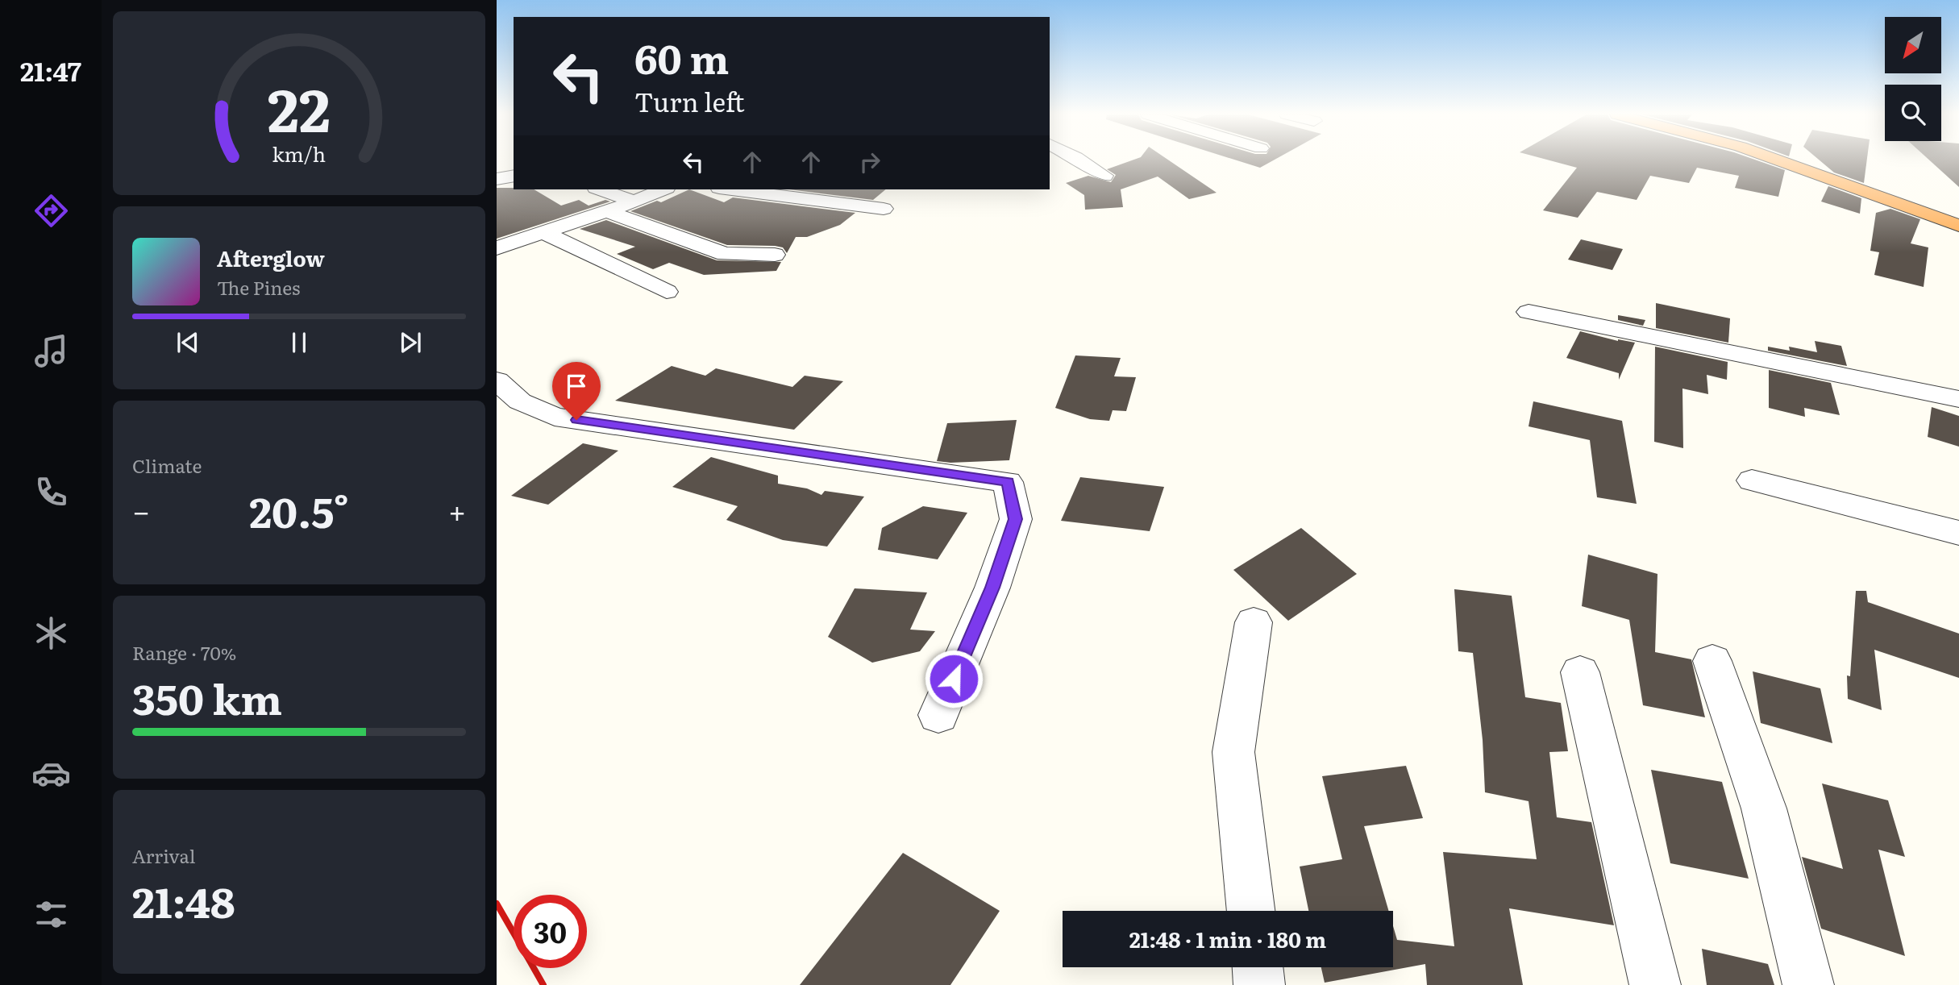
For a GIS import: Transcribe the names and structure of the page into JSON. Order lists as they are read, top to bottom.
{
  "north": "bottom left",
  "page": {
    "tabs": "21:47",
    "turn": ["60 m", "Turn left"],
    "song": ["Afterglow", "The Pines"],
    "tile": [
      "Climate",
      ["Range · 70%", "350 km"],
      ["Arrival", "21:48"]
    ],
    "heat": ["−", "20.5°", "+"],
    "limit": "30",
    "trip": "21:48 · 1 min · 180 m",
    "gauge": ["22", "km/h"]
  }
}
